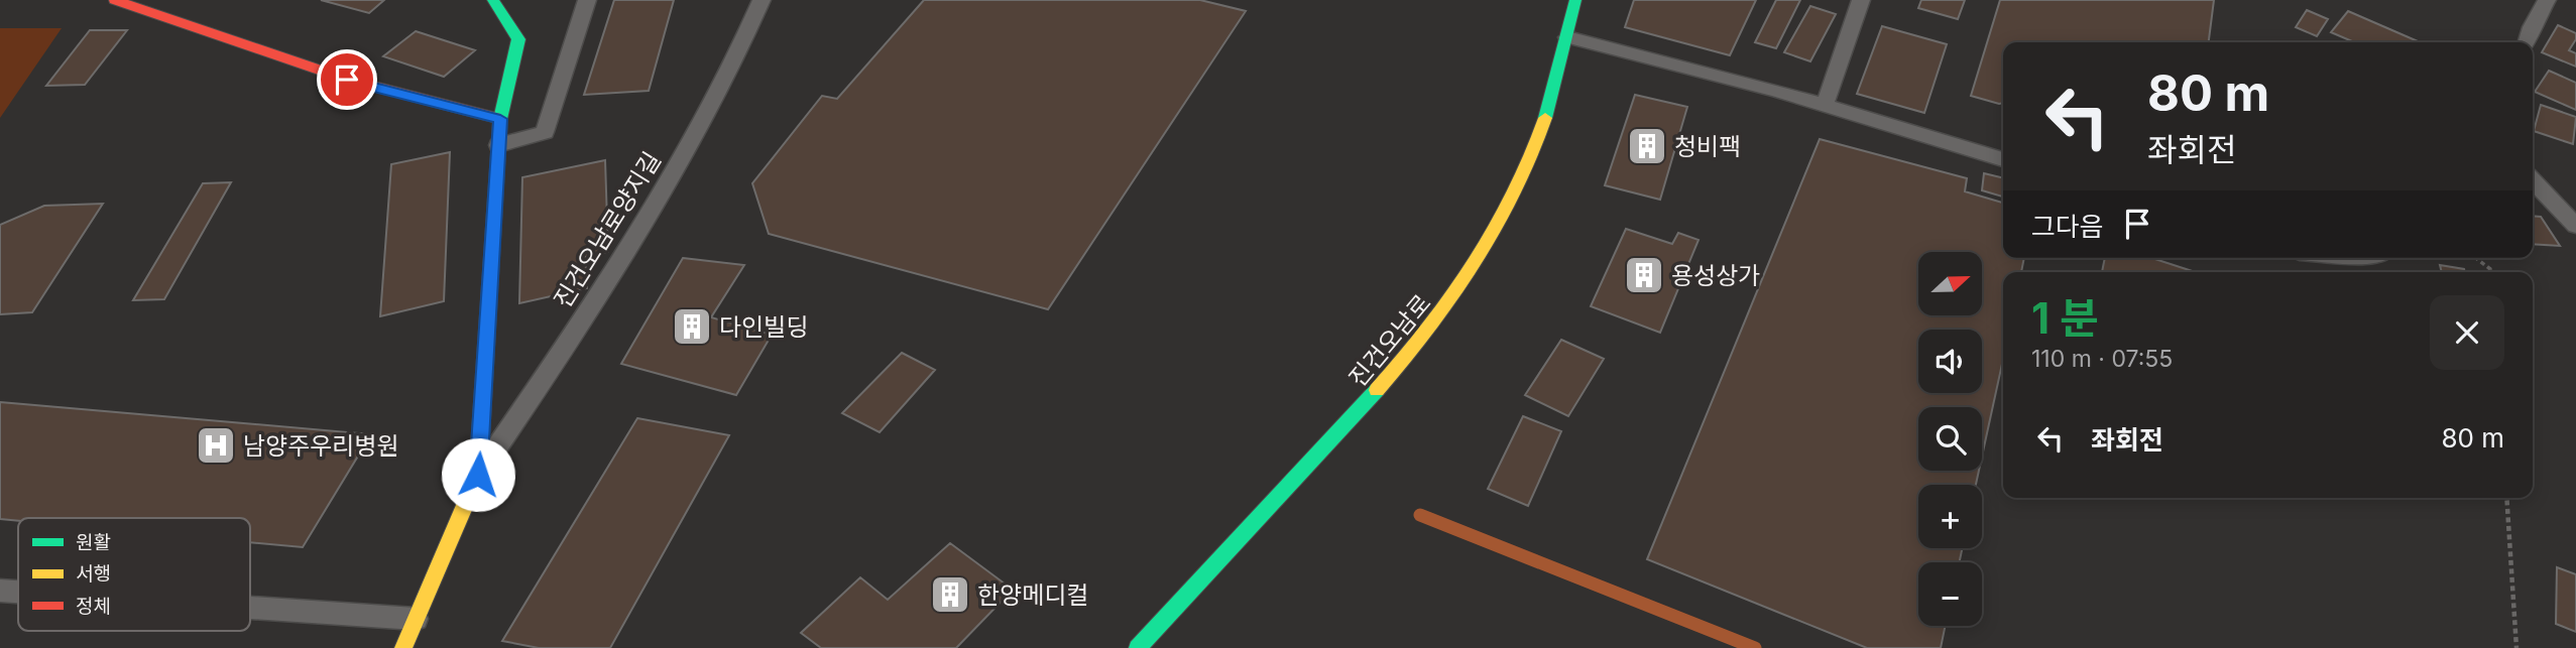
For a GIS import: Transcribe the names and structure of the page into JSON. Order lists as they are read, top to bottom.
{
  "streets": {
    "street": ["진건오남로"],
    "lane": ["진건오남로양지길"]
  },
  "places": {
    "building": [
      "청비팩",
      "용성상가",
      "다인빌딩",
      "한양메디컬"
    ],
    "hospital": ["남양주우리병원"]
  },
  "legend": ["원활", "서행", "정체"],
  "north": "right",
  "page": {
    "turn": ["80 m", "좌회전"],
    "then": "그다음",
    "map_buttons": ["+", "−"],
    "heading": ["1 분", "110 m · 07:55"],
    "list": [
      {
        "name": "좌회전",
        "value": "80 m"
      }
    ]
  }
}
